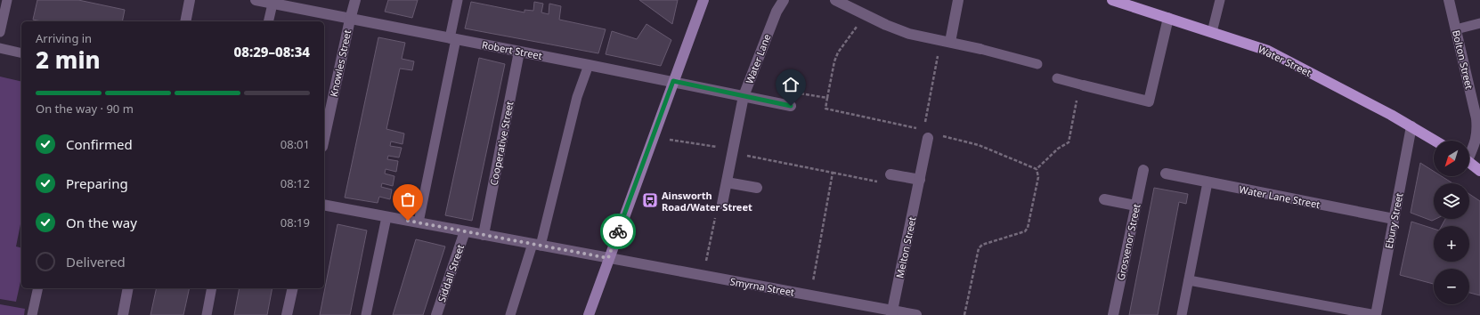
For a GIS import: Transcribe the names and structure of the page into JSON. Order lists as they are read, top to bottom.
{
  "streets": {
    "main road": ["Water Street"],
    "street": [
      "Robert Street",
      "Water Lane",
      "Bolton Street",
      "Knowles Street",
      "Cooperative Street",
      "Water Lane Street",
      "Ebury Street",
      "Grosvenor Street",
      "Melton Street",
      "Siddall Street",
      "Smyrna Street"
    ]
  },
  "crossings": [
    ["Robert Street", "Knowles Street"],
    ["Robert Street", "Cooperative Street"],
    ["Water Street", "Ebury Street"],
    ["Cooperative Street", "Smyrna Street"],
    ["Water Lane Street", "Ebury Street"],
    ["Melton Street", "Smyrna Street"],
    ["Siddall Street", "Smyrna Street"]
  ],
  "places": {
    "bus stop": ["Ainsworth Road/Water Street"]
  },
  "north": "bottom left",
  "page": {
    "heading": ["2 min", "Arriving in", "08:29–08:34"],
    "bar": "On the way · 90 m",
    "list": [
      ["Confirmed", "08:01"],
      ["Preparing", "08:12"],
      ["On the way", "08:19"],
      "Delivered"
    ],
    "map_buttons": ["+", "−"]
  }
}
